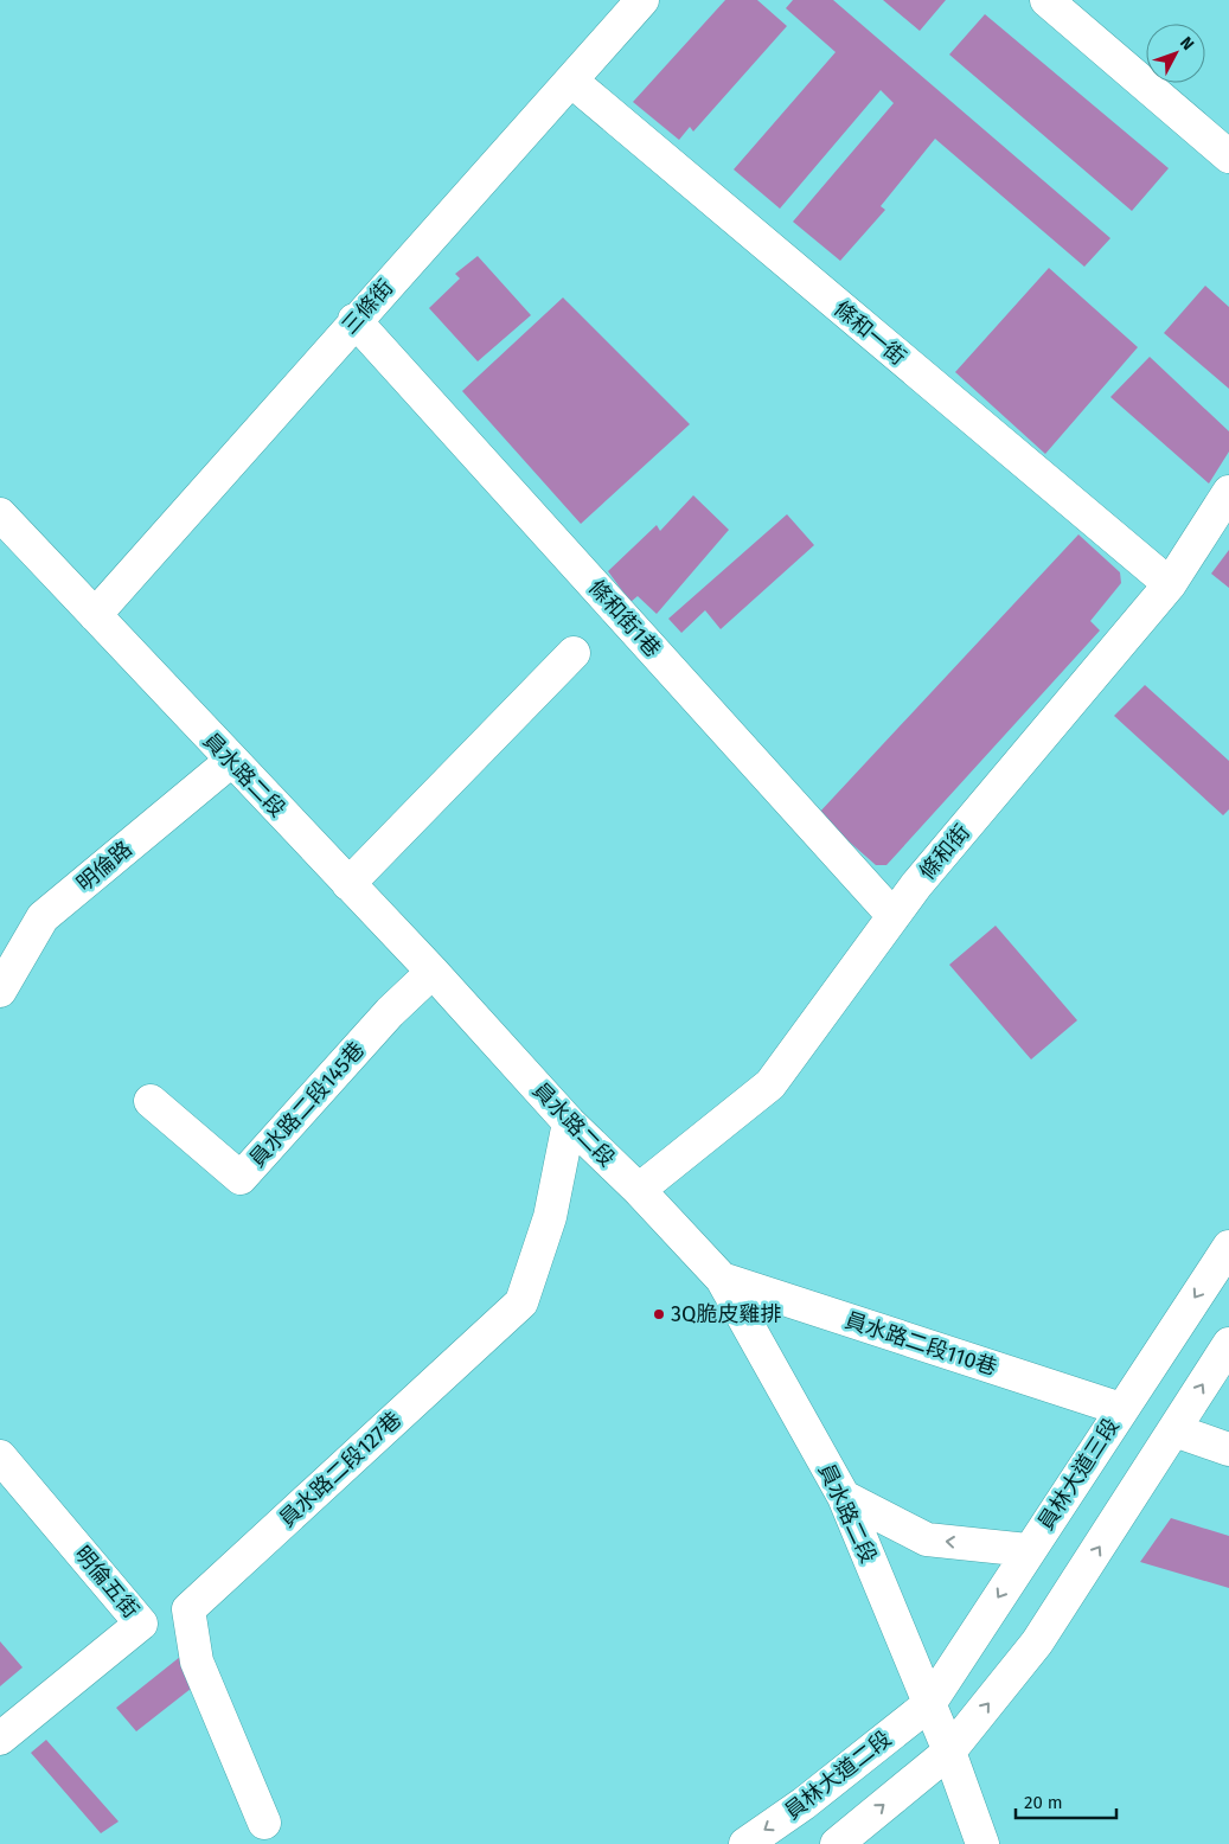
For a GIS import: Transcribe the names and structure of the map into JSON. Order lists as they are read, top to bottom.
{
  "streets": {
    "street": [
      "三條街",
      "條和一街",
      "條和街1巷",
      "員水路二段",
      "條和街",
      "明倫路",
      "員水路二段145巷",
      "員水路二段110巷",
      "員水路二段127巷",
      "員林大道三段",
      "明倫五街",
      "員林大道二段"
    ]
  },
  "crossings": [
    ["三條街", "條和一街"],
    ["三條街", "條和街1巷"],
    ["三條街", "員水路二段"],
    ["條和一街", "條和街"],
    ["條和街1巷", "條和街"],
    ["員水路二段", "條和街"],
    ["員水路二段", "明倫路"],
    ["員水路二段", "員水路二段145巷"],
    ["員水路二段", "員水路二段110巷"],
    ["員水路二段", "員水路二段127巷"],
    ["員水路二段", "員林大道三段"],
    ["員水路二段", "員林大道二段"],
    ["員水路二段110巷", "員林大道三段"],
    ["員林大道三段", "員林大道二段"]
  ],
  "places": ["3Q脆皮雞排"],
  "scale_bar": "20 m",
  "north": "top right"
}
